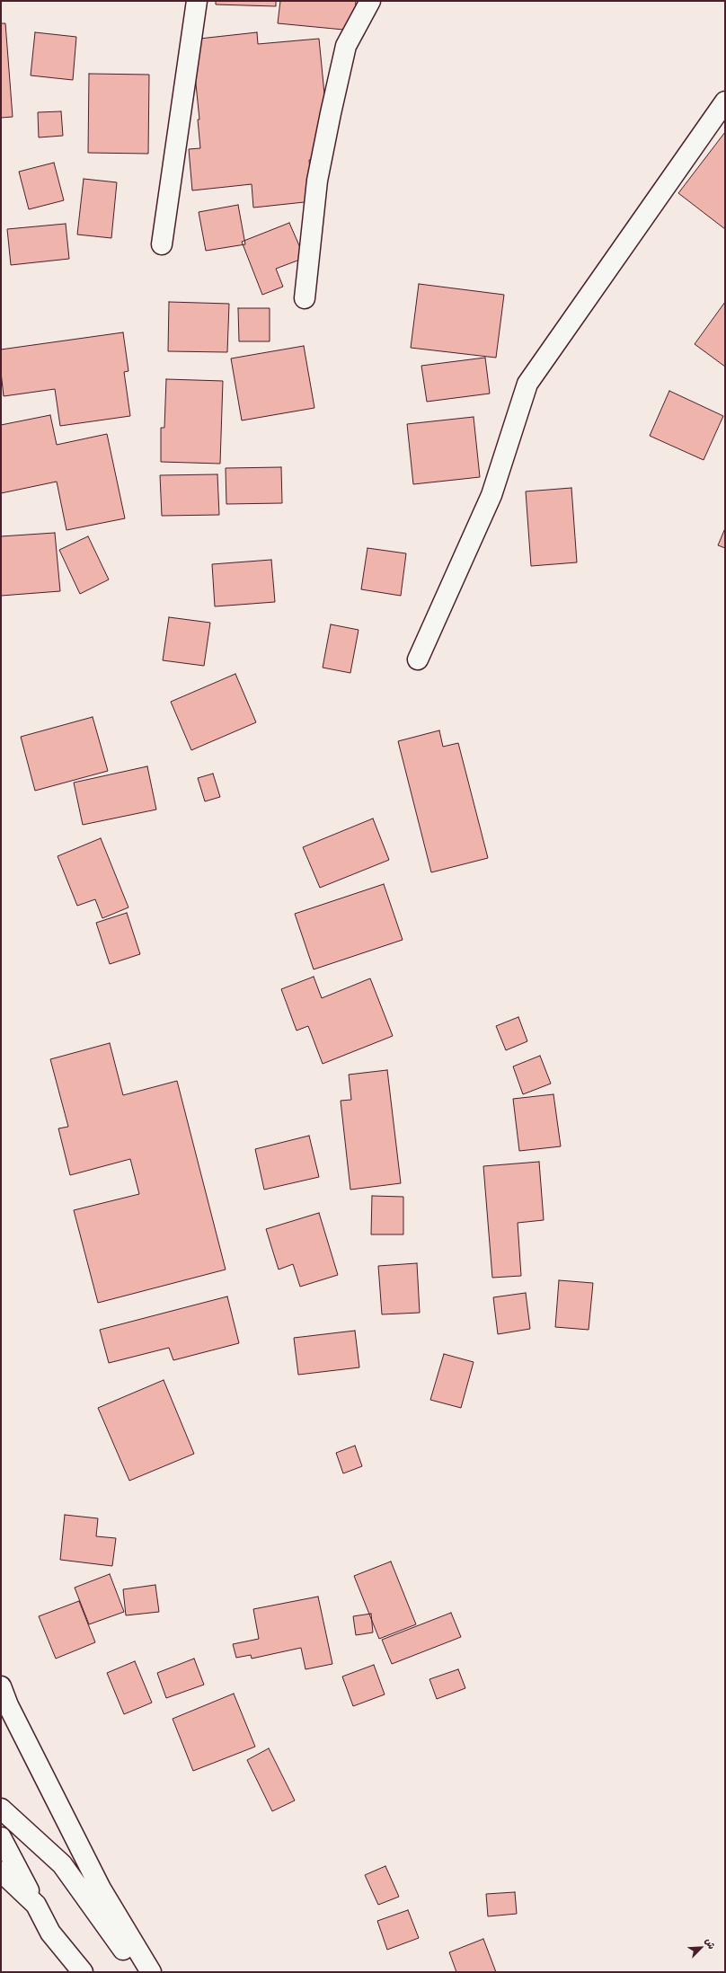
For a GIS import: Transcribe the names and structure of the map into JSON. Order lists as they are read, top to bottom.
{
  "north": "top right"
}
